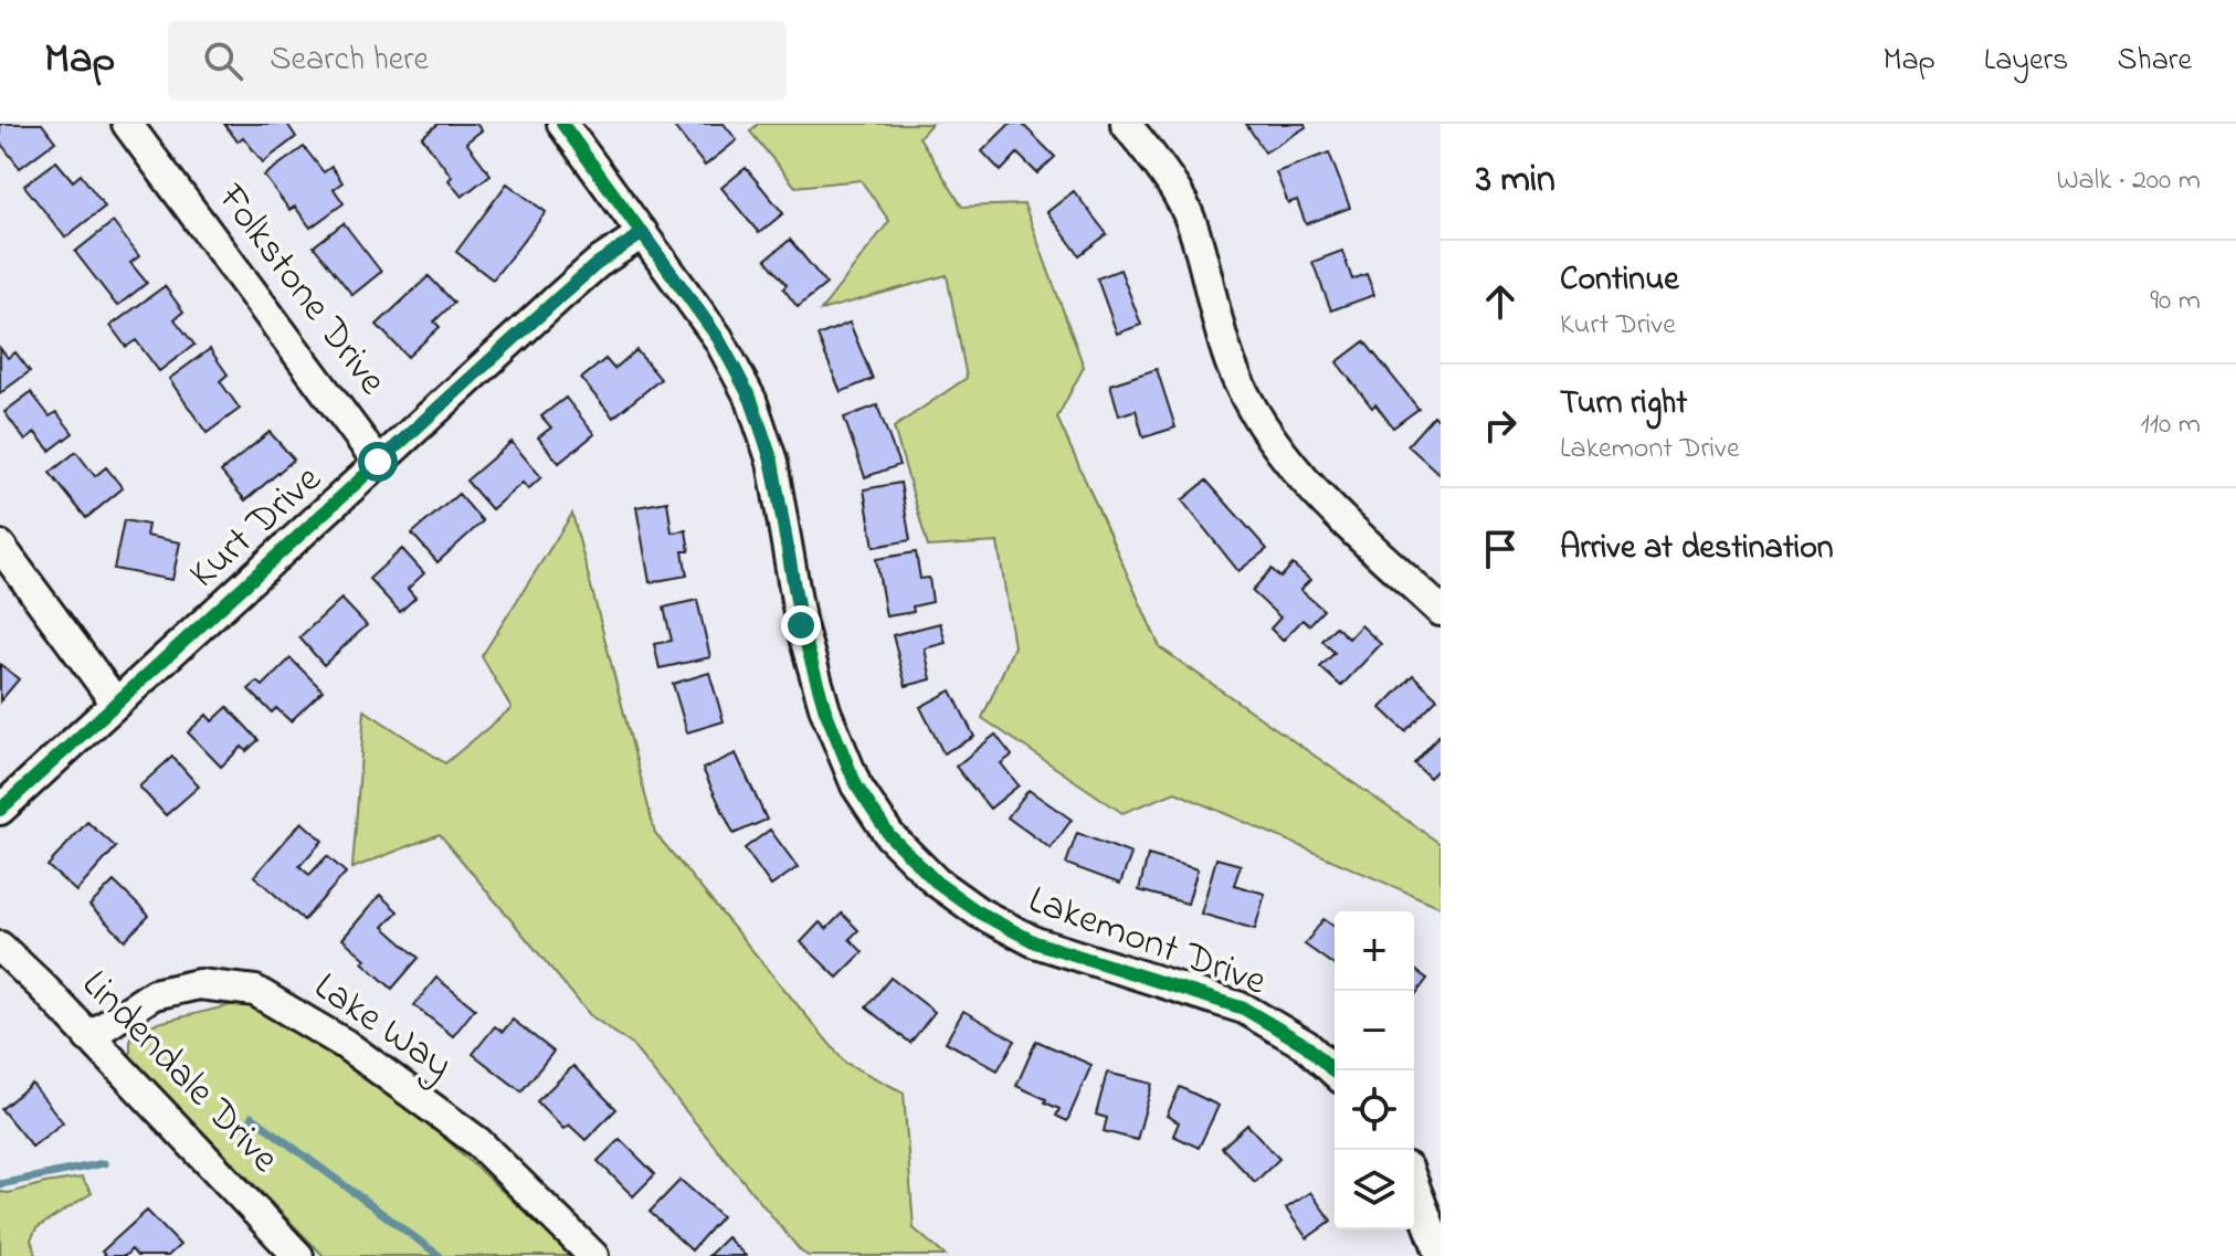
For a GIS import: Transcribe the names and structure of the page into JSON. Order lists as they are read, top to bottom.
{
  "streets": {
    "street": [
      "Folkstone Drive",
      "Kurt Drive",
      "Lakemont Drive",
      "Lake Way",
      "Lindendale Drive"
    ]
  },
  "crossings": [
    ["Folkstone Drive", "Kurt Drive"],
    ["Kurt Drive", "Lakemont Drive"],
    ["Lake Way", "Lindendale Drive"]
  ],
  "page": {
    "header": "Map",
    "search": "Search here",
    "nav": ["Map", "Layers", "Share"],
    "heading": ["3 min", "Walk · 200 m"],
    "list": [
      ["Continue", "Kurt Drive", "90 m"],
      ["Turn right", "Lakemont Drive", "110 m"],
      "Arrive at destination"
    ],
    "map_buttons": ["+", "−"]
  }
}
